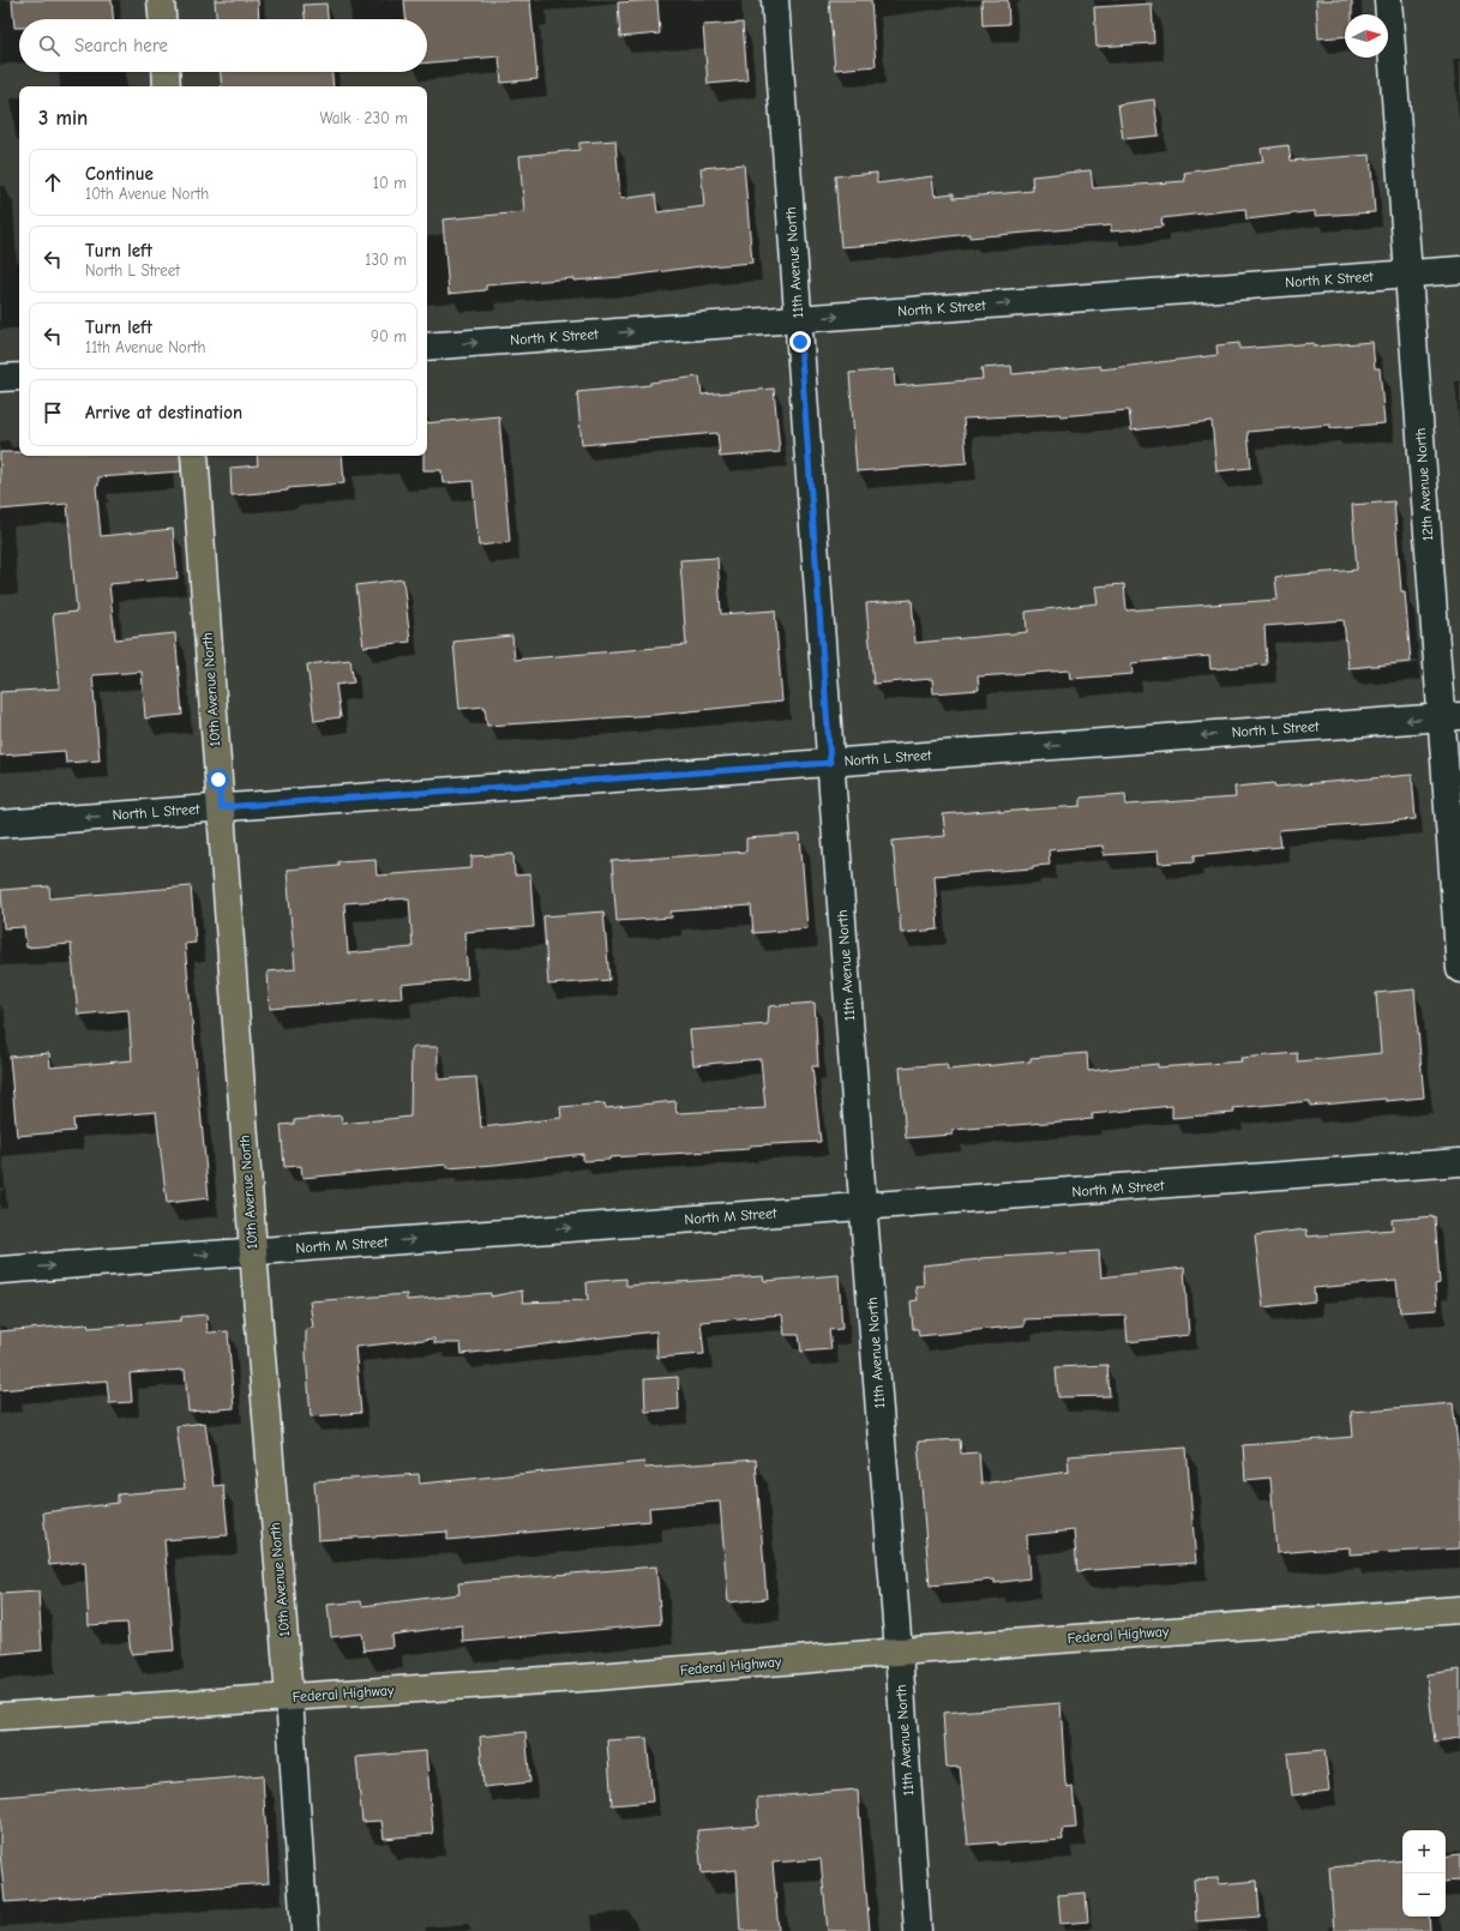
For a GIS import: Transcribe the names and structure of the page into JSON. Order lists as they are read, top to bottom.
{
  "streets": {
    "main road": ["10th Avenue North", "Federal Highway"],
    "street": [
      "11th Avenue North",
      "North K Street",
      "12th Avenue North",
      "North L Street",
      "North M Street"
    ]
  },
  "crossings": [
    ["11th Avenue North", "North K Street"],
    ["11th Avenue North", "North L Street"],
    ["11th Avenue North", "North M Street"],
    ["11th Avenue North", "Federal Highway"],
    ["North K Street", "12th Avenue North"],
    ["12th Avenue North", "North L Street"],
    ["10th Avenue North", "North L Street"],
    ["10th Avenue North", "North M Street"],
    ["10th Avenue North", "Federal Highway"]
  ],
  "one_way": ["North K Street", "North L Street", "North M Street"],
  "north": "right",
  "page": {
    "search": "Search here",
    "heading": ["3 min", "Walk · 230 m"],
    "list": [
      ["Continue", "10th Avenue North", "10 m"],
      ["Turn left", "North L Street", "130 m"],
      ["Turn left", "11th Avenue North", "90 m"],
      "Arrive at destination"
    ],
    "map_buttons": ["+", "−"]
  }
}
